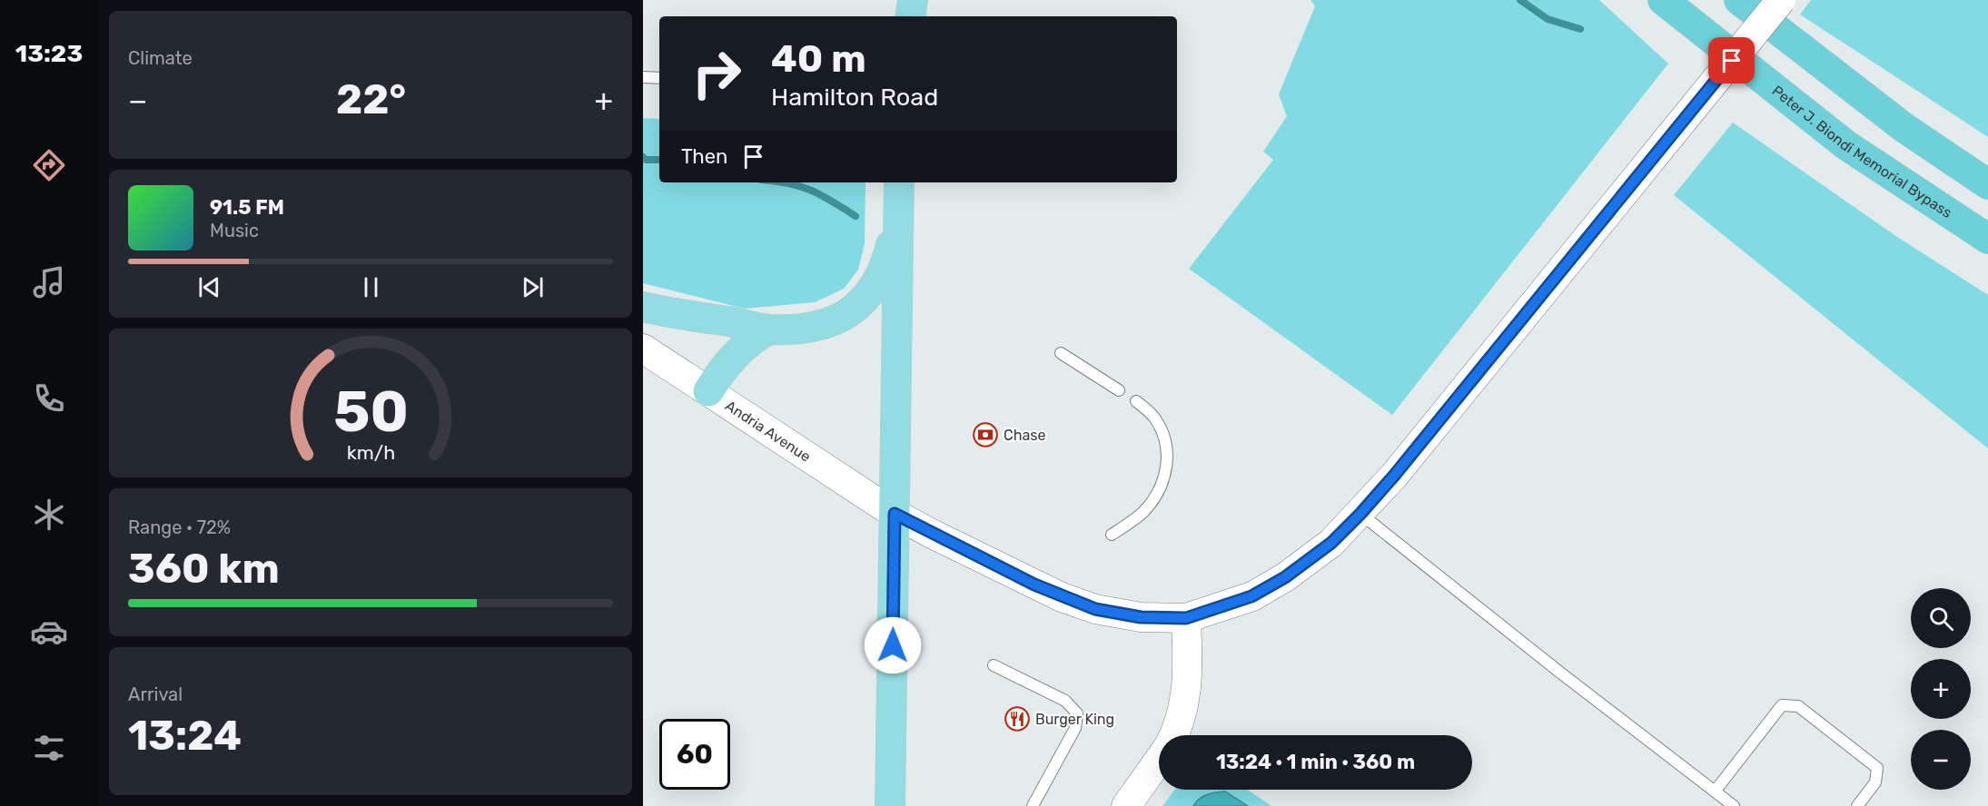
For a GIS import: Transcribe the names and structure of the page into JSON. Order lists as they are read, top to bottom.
{
  "streets": {
    "highway": ["Peter J. Biondi Memorial Bypass"],
    "street": ["Andria Avenue"]
  },
  "places": {
    "bank": ["Chase"],
    "restaurant": ["Burger King"]
  },
  "page": {
    "tabs": "13:23",
    "tile": [
      "Climate",
      ["Range · 72%", "360 km"],
      ["Arrival", "13:24"]
    ],
    "turn": ["40 m", "Hamilton Road"],
    "heat": ["−", "22°", "+"],
    "then": "Then",
    "song": ["91.5 FM", "Music"],
    "map_buttons": ["+", "−"],
    "limit": "60",
    "trip": "13:24 · 1 min · 360 m",
    "gauge": ["50", "km/h"]
  }
}
